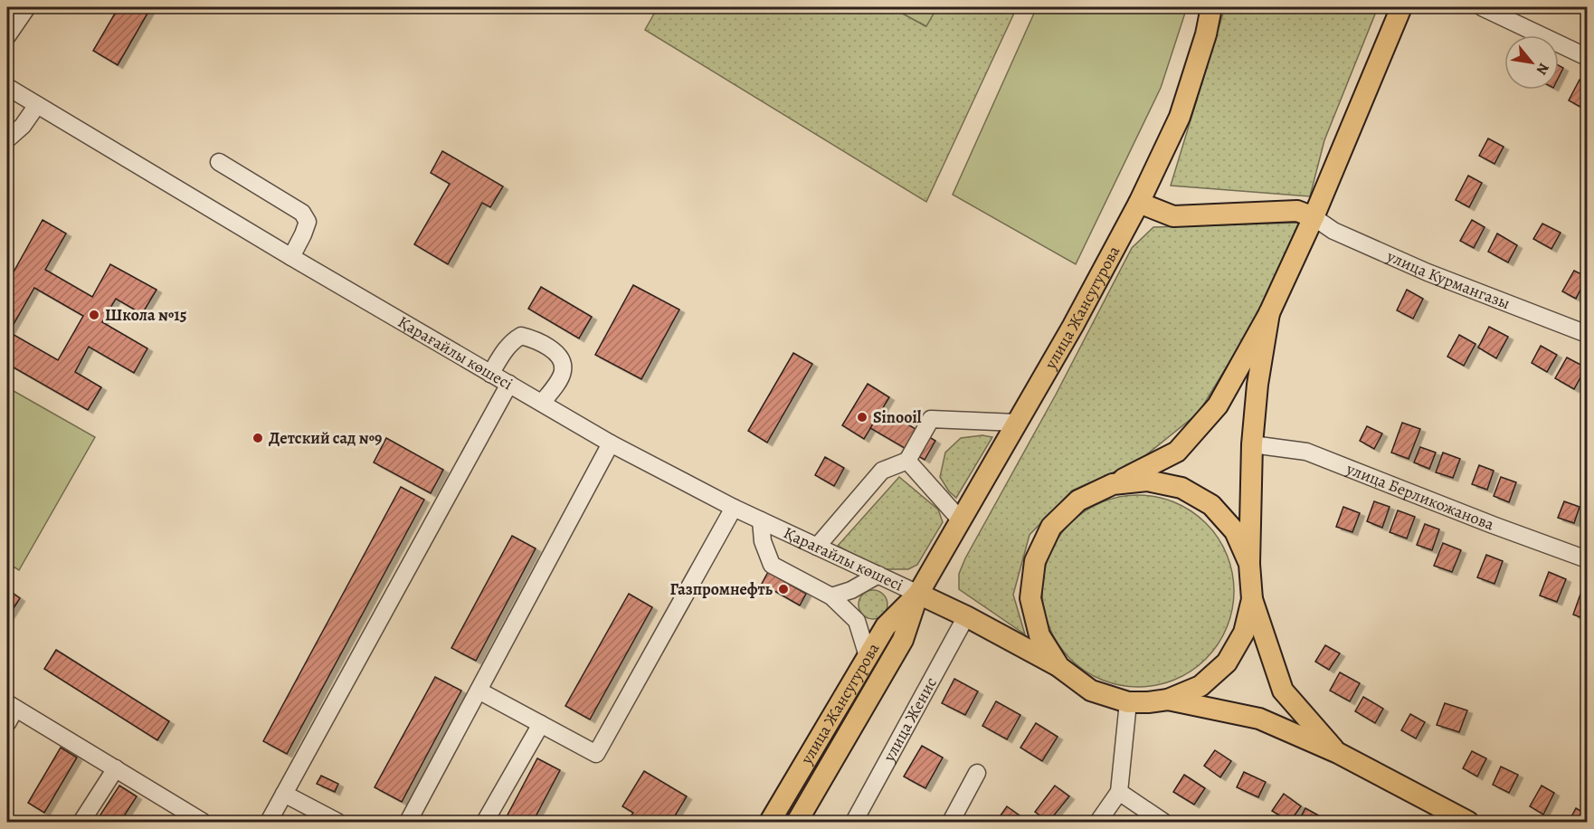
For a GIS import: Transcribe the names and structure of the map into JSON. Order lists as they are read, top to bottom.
{
  "streets": {
    "main road": ["улица Жансугурова"],
    "street": [
      "улица Курмангазы",
      "Қарағайлы көшесі",
      "улица Берликожанова",
      "улица Женис"
    ]
  },
  "crossings": [
    ["улица Жансугурова", "Қарағайлы көшесі"]
  ],
  "places": [
    "Школа №15",
    "Sinooil",
    "Детский сад №9",
    "Газпромнефть"
  ],
  "north": "bottom right"
}
